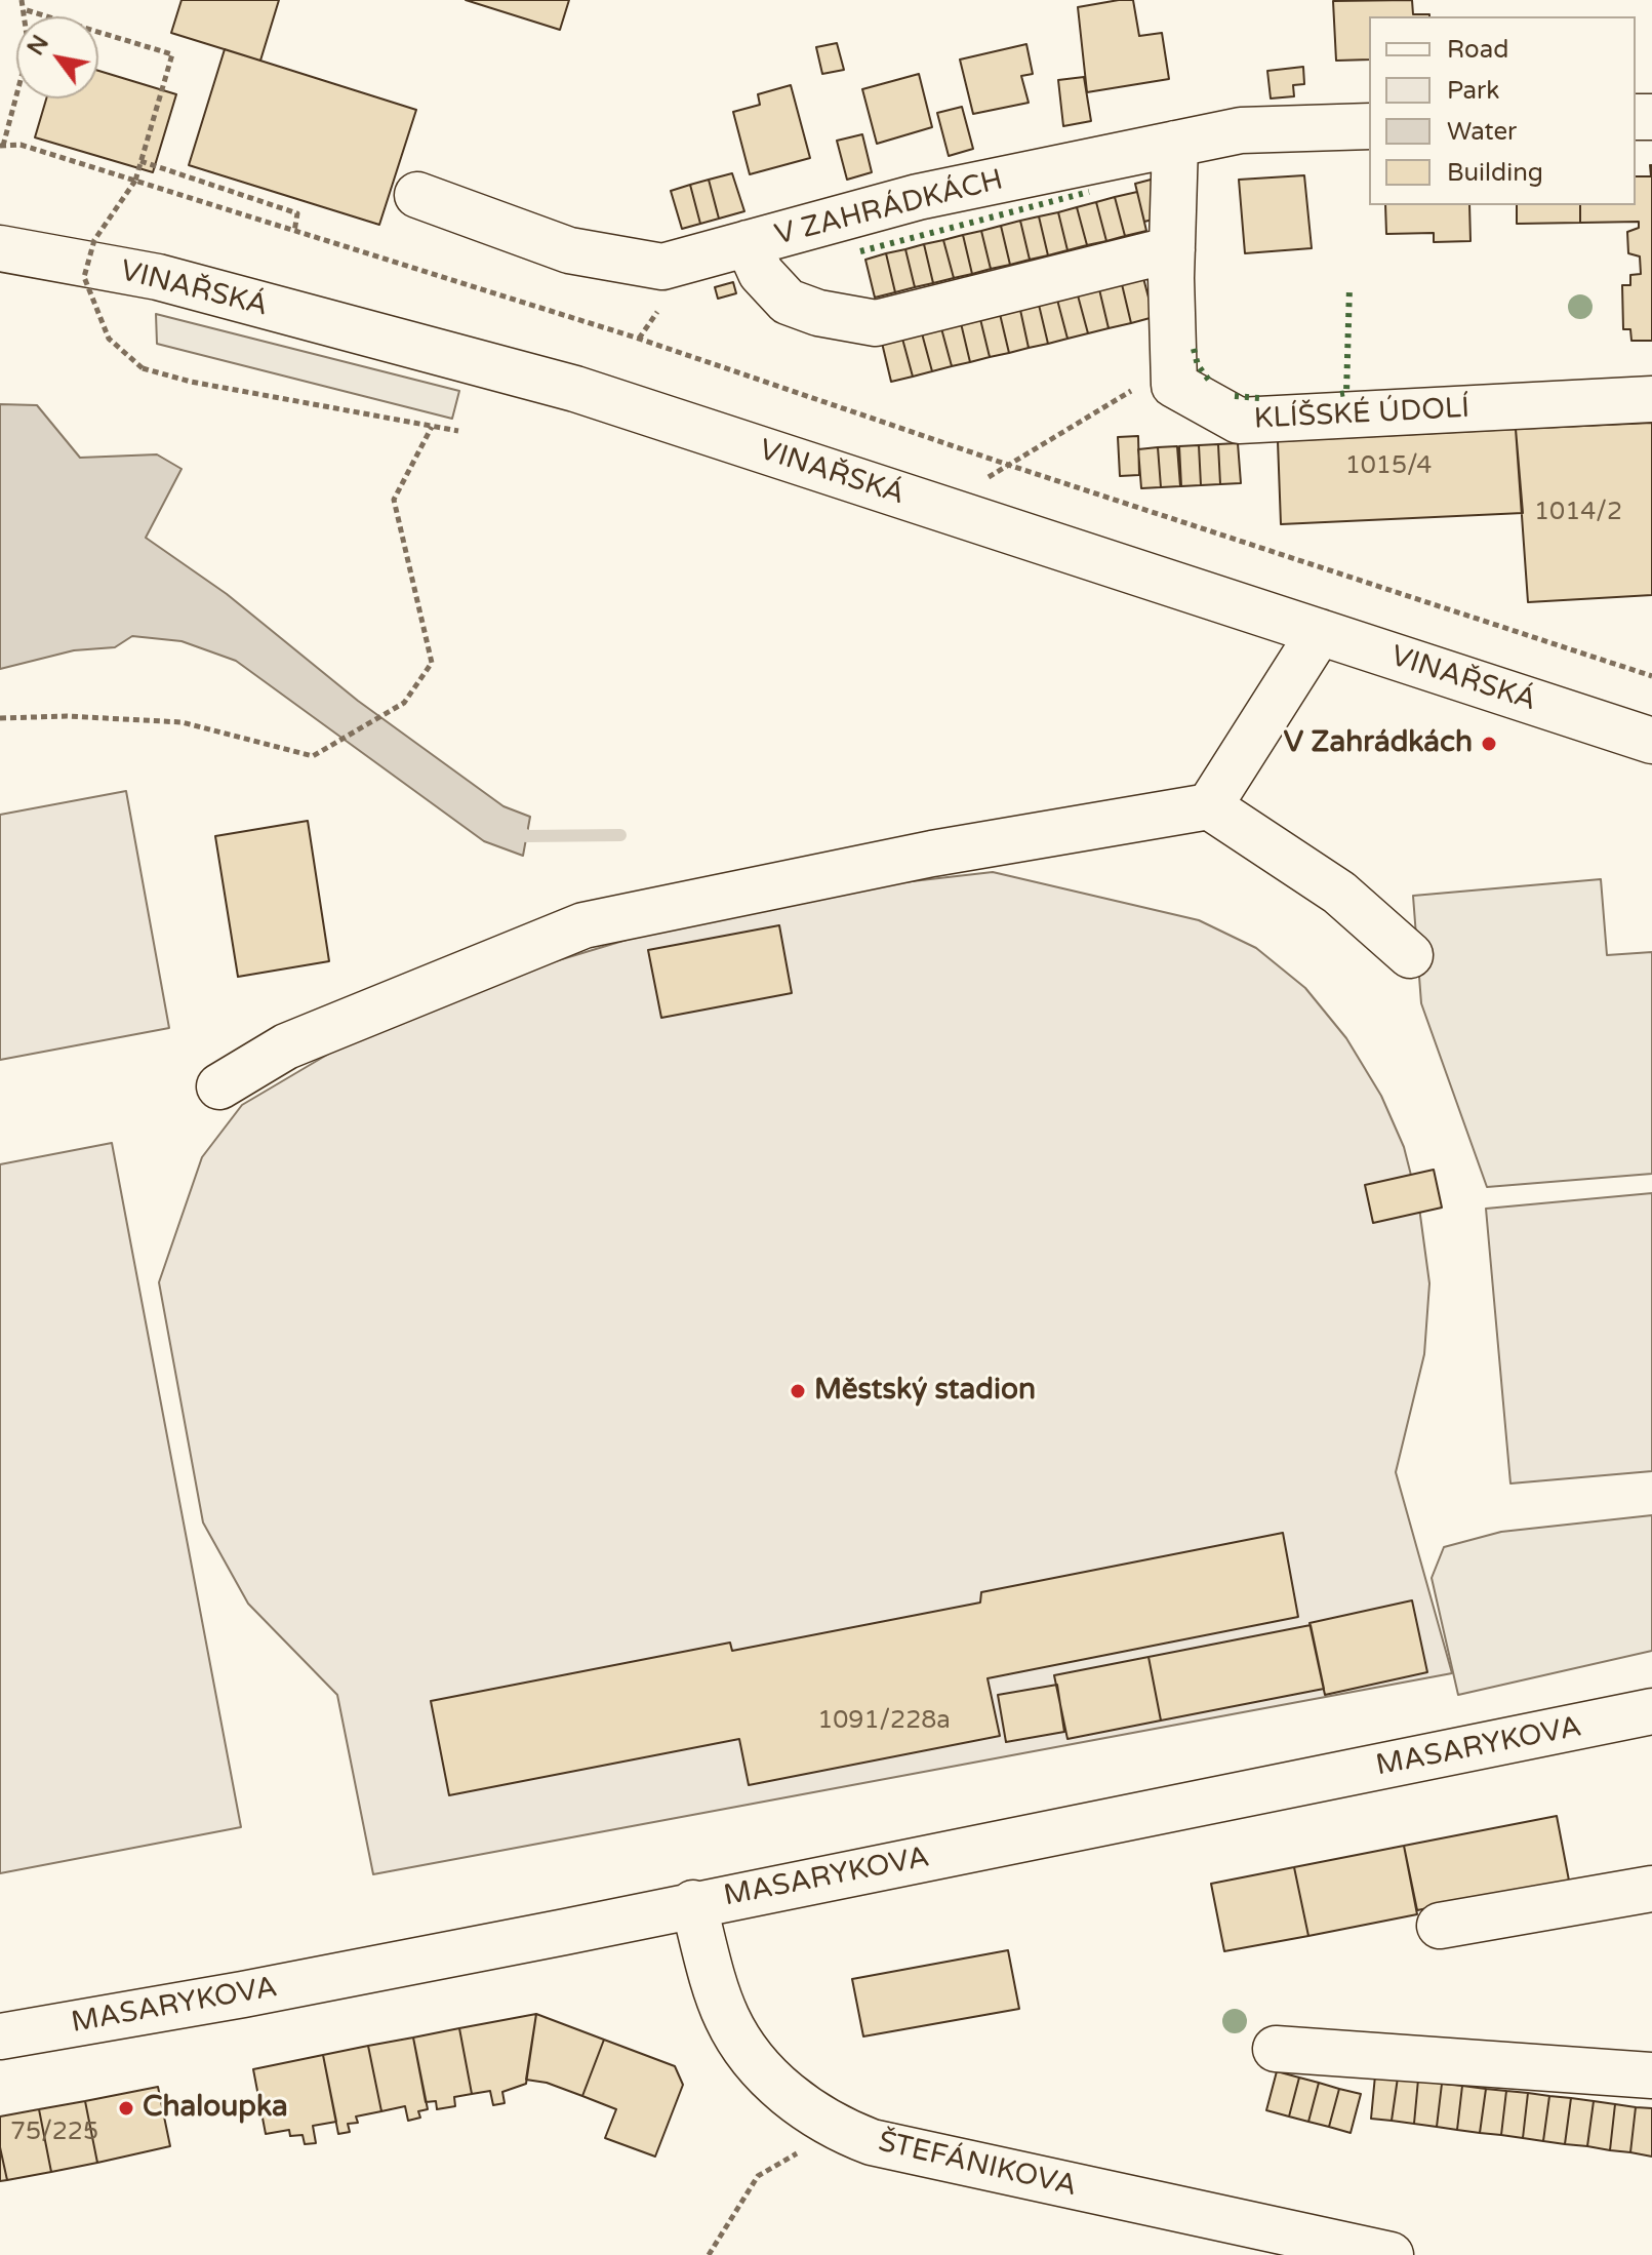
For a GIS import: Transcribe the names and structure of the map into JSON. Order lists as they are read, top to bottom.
{
  "streets": {
    "street": [
      "V ZAHRÁDKÁCH",
      "VINAŘSKÁ",
      "KLÍŠSKÉ ÚDOLÍ",
      "MASARYKOVA",
      "ŠTEFÁNIKOVA"
    ]
  },
  "crossings": [
    ["MASARYKOVA", "ŠTEFÁNIKOVA"]
  ],
  "places": ["V Zahrádkách", "Městský stadion", "Chaloupka"],
  "house_numbers": [
    "1015/4",
    "1014/2",
    "1091/228a",
    "75/225"
  ],
  "legend": [
    "Road",
    "Park",
    "Water",
    "Building"
  ],
  "north": "top left"
}
